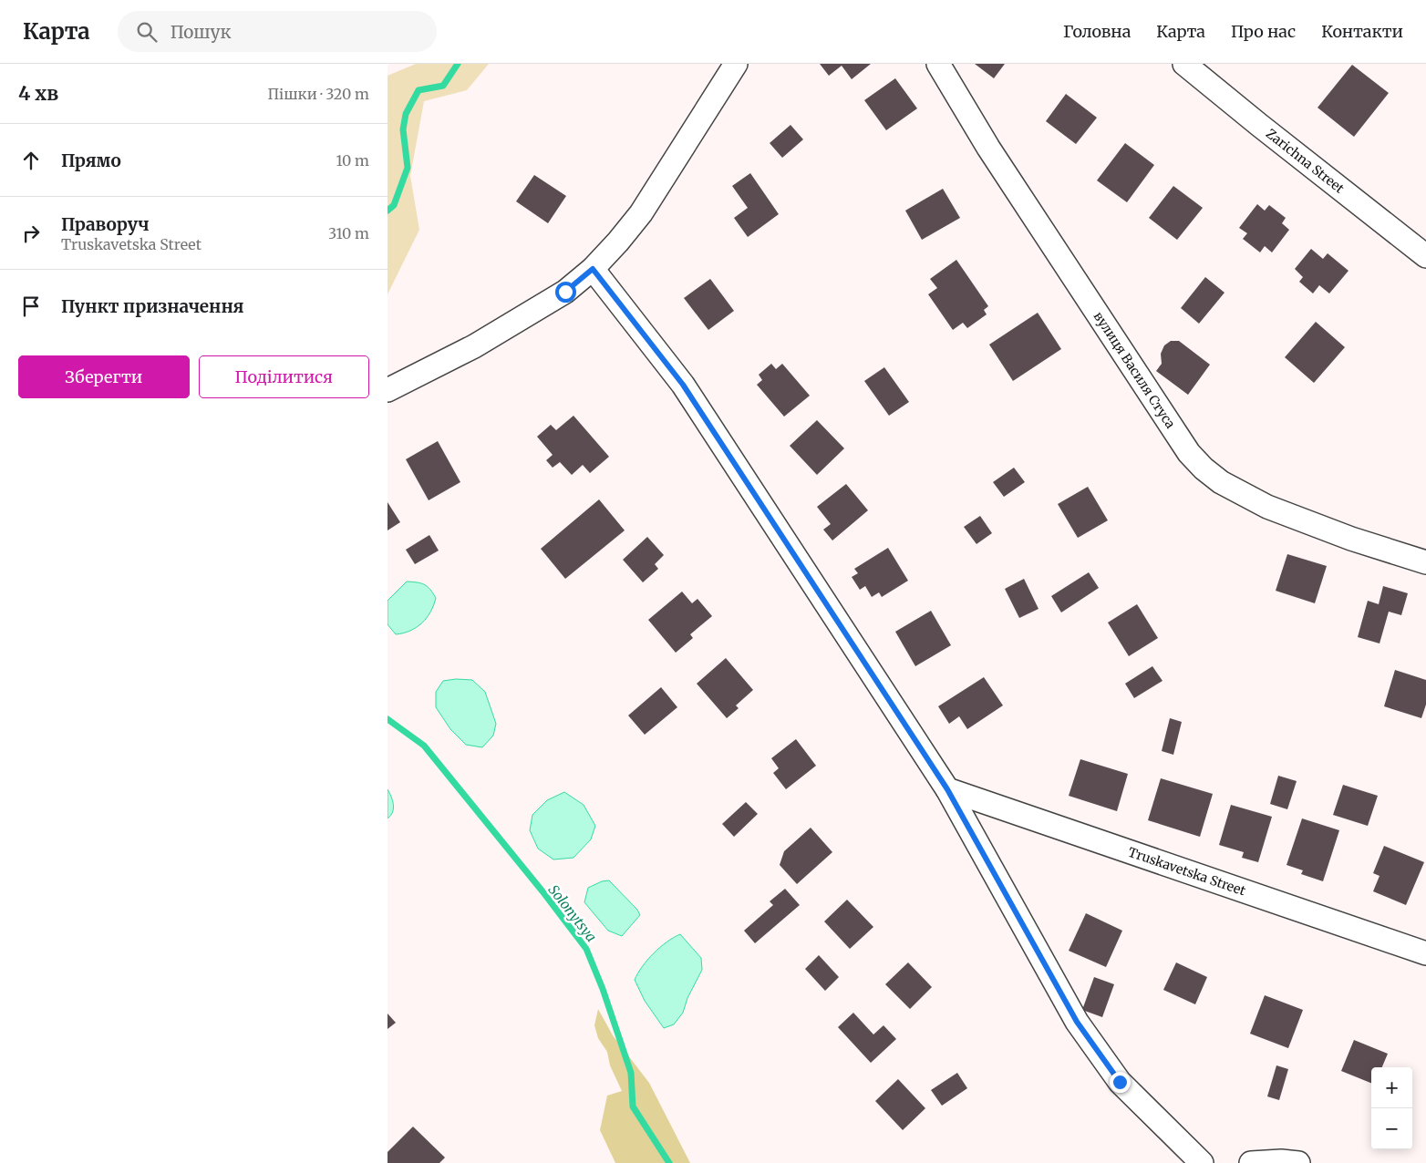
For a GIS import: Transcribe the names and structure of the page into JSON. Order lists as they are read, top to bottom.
{
  "streets": {
    "street": ["Zarichna Street", "вулиця Василя Стуса", "Truskavetska Street"]
  },
  "water": ["Solonytsya"],
  "page": {
    "header": "Карта",
    "search": "Пошук",
    "nav": [
      "Головна",
      "Карта",
      "Про нас",
      "Контакти"
    ],
    "heading": ["4 хв", "Пішки · 320 m"],
    "list": [
      ["Прямо", "10 m"],
      ["Праворуч", "Truskavetska Street", "310 m"],
      "Пункт призначення"
    ],
    "buttons": ["Зберегти", "Поділитися"],
    "map_buttons": ["+", "−"]
  }
}
